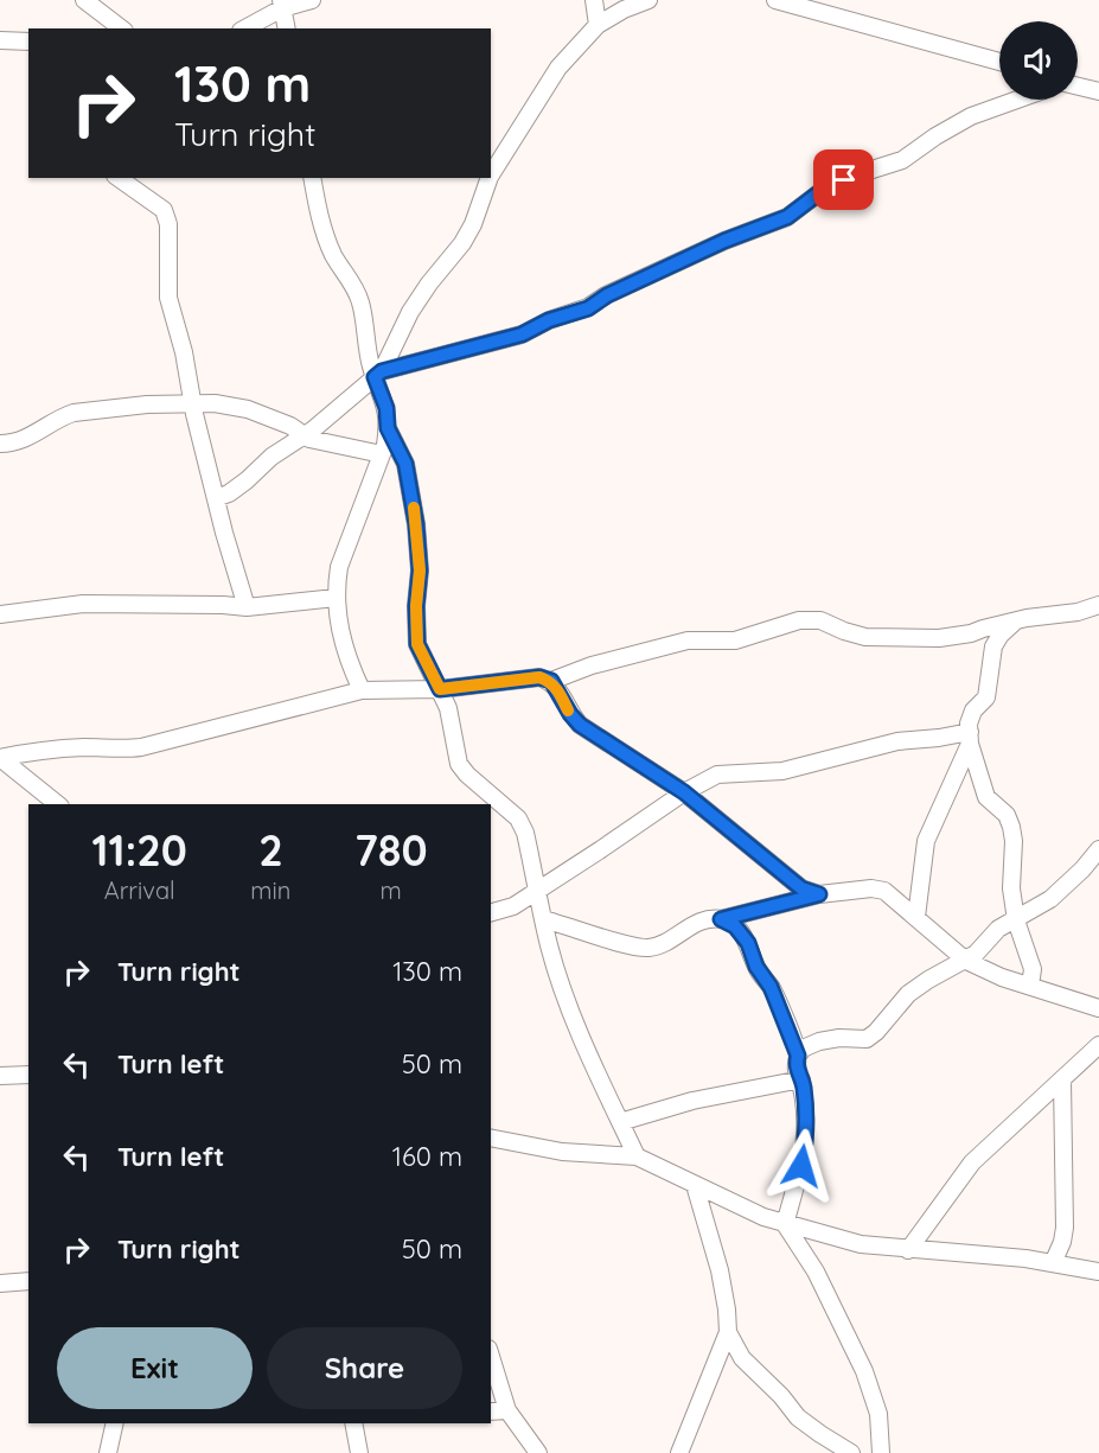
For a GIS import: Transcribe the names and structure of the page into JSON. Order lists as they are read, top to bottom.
{
  "page": {
    "turn": ["130 m", "Turn right"],
    "eta": [
      "11:20",
      "Arrival",
      "2",
      "min",
      "780",
      "m"
    ],
    "list": [
      {
        "name": "Turn right",
        "value": "130 m"
      },
      {
        "name": "Turn left",
        "value": "50 m"
      },
      {
        "name": "Turn left",
        "value": "160 m"
      },
      {
        "name": "Turn right",
        "value": "50 m"
      }
    ],
    "buttons": ["Exit", "Share"]
  }
}
